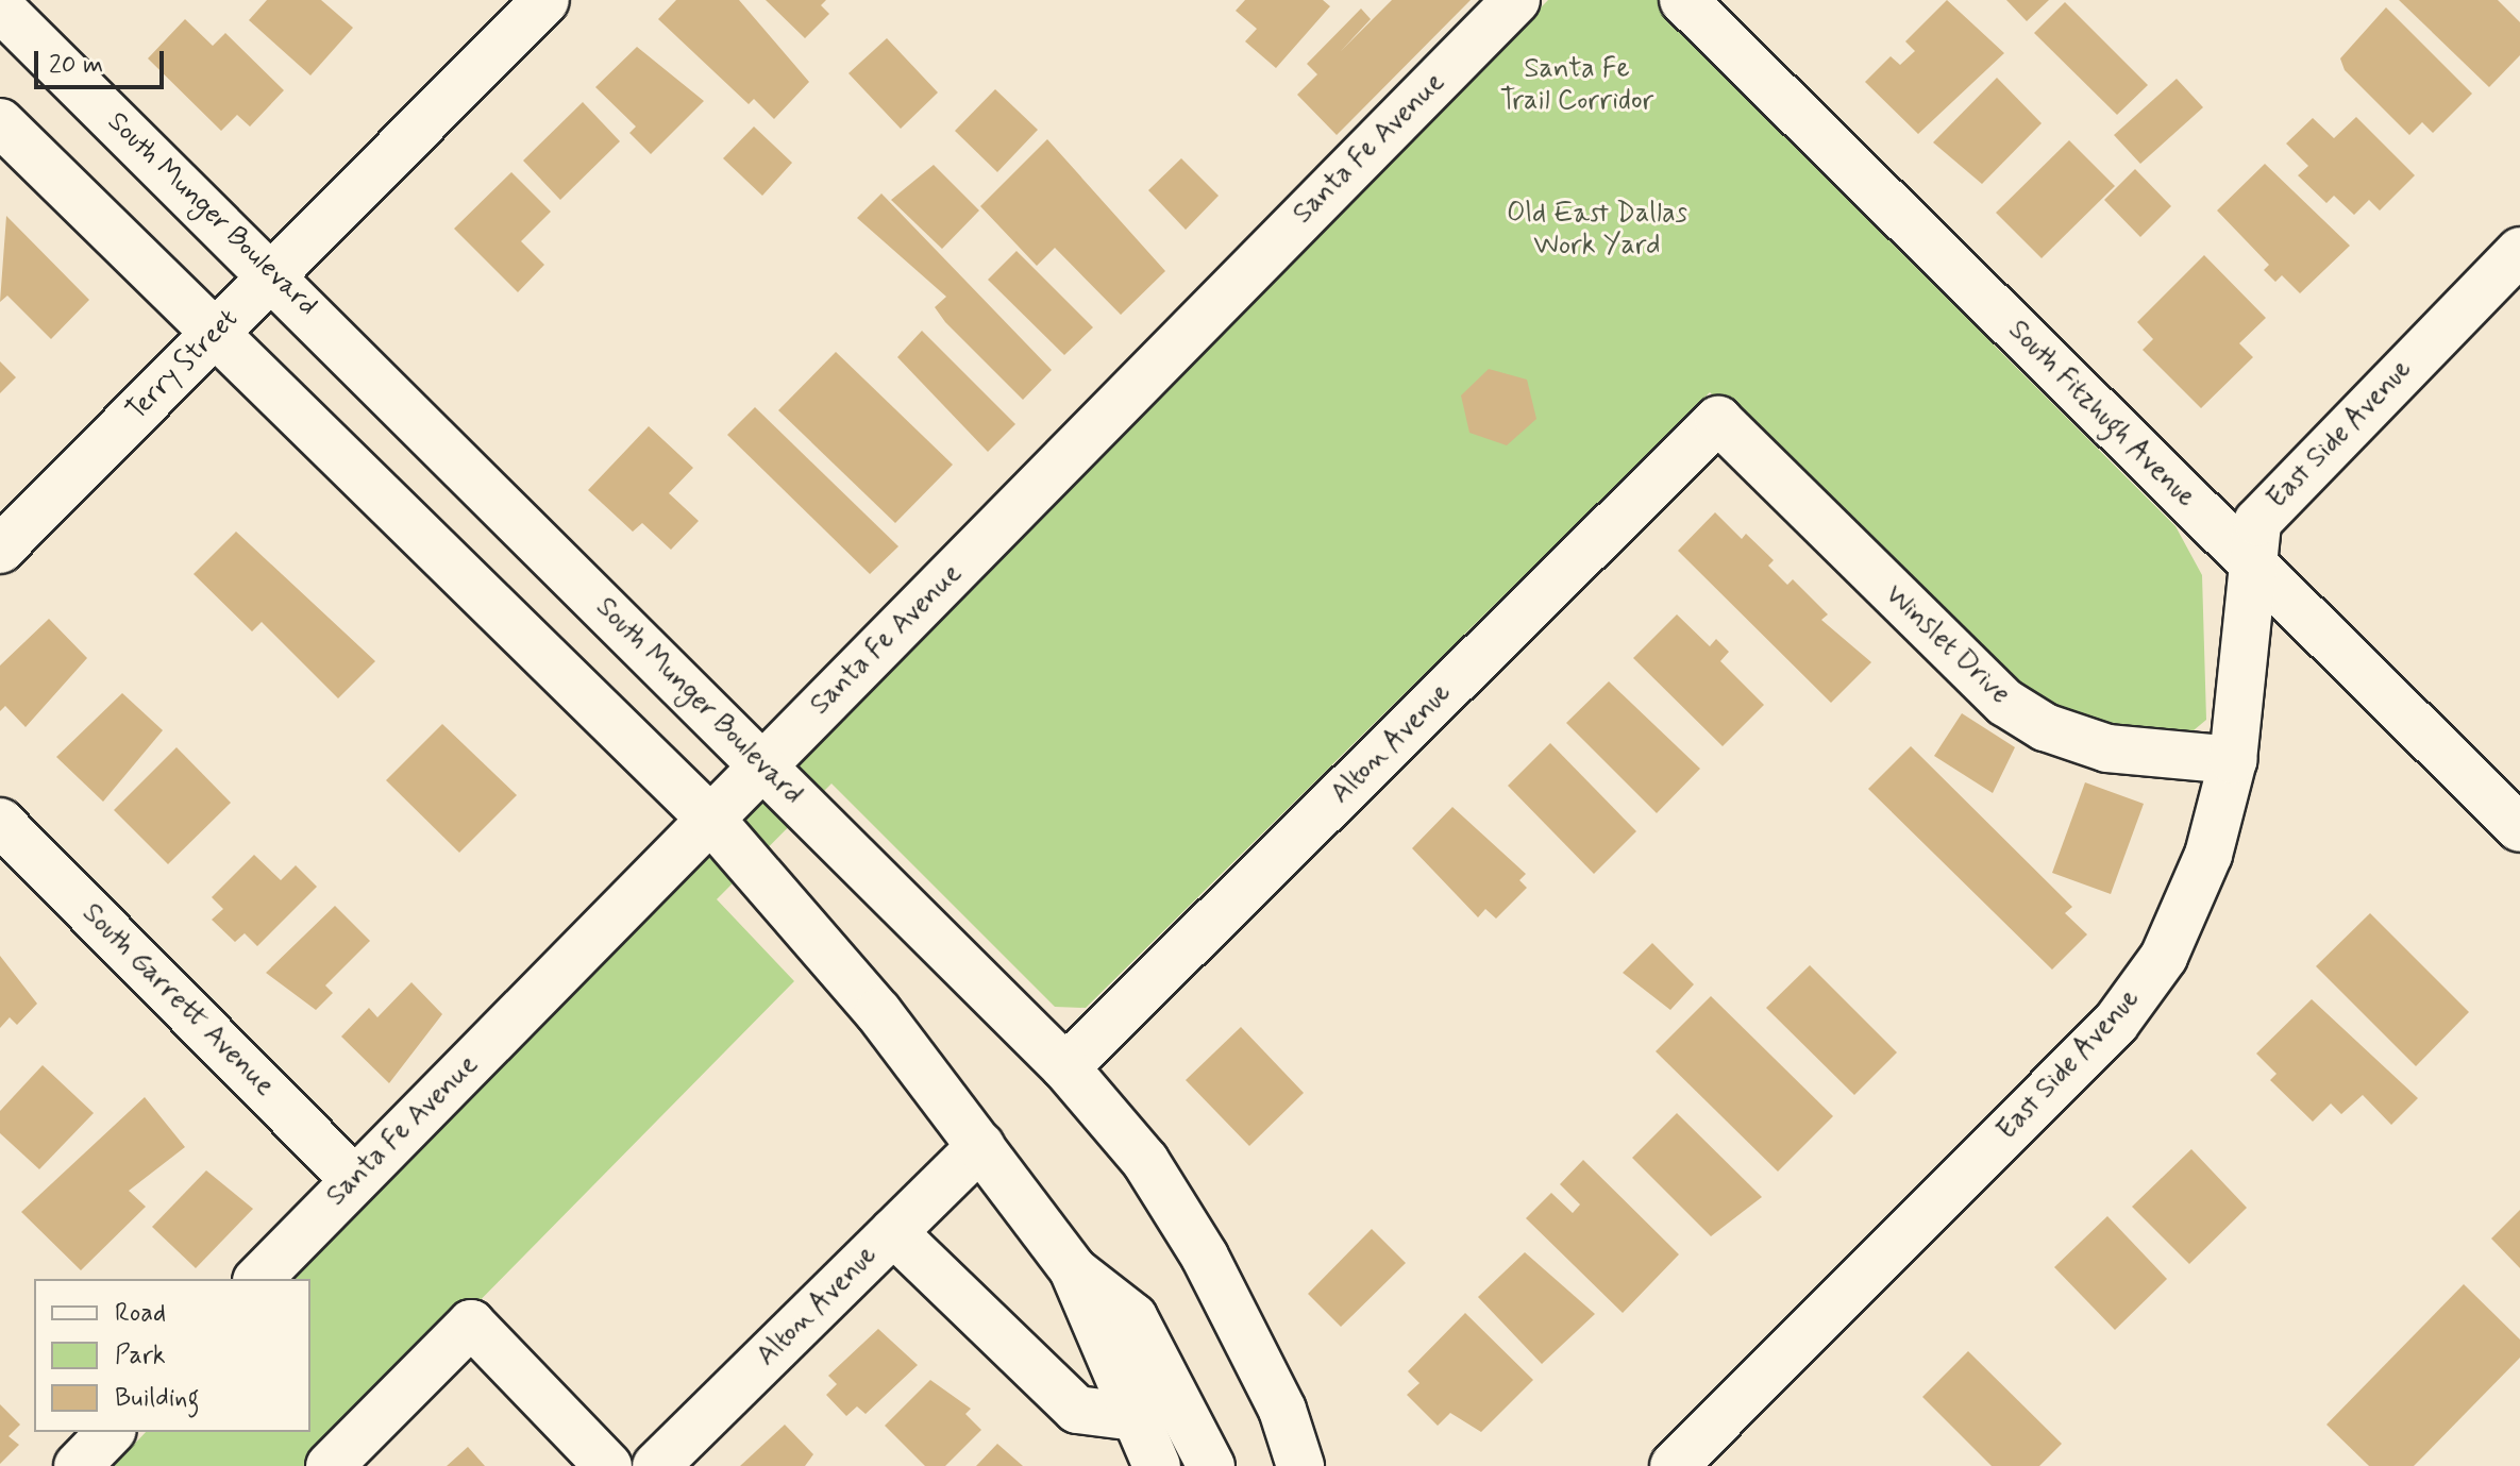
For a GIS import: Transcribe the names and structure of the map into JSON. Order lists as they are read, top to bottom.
{
  "streets": {
    "street": [
      "Santa Fe Avenue",
      "South Munger Boulevard",
      "Terry Street",
      "South Fitzhugh Avenue",
      "East Side Avenue",
      "Winslet Drive",
      "Alton Avenue",
      "South Garrett Avenue"
    ]
  },
  "crossings": [
    ["Santa Fe Avenue", "South Munger Boulevard"],
    ["Santa Fe Avenue", "South Garrett Avenue"],
    ["South Munger Boulevard", "Terry Street"],
    ["South Munger Boulevard", "Alton Avenue"],
    ["South Fitzhugh Avenue", "East Side Avenue"],
    ["East Side Avenue", "Winslet Drive"],
    ["Winslet Drive", "Alton Avenue"]
  ],
  "parks": ["Santa Fe Trail Corridor", "Old East Dallas Work Yard"],
  "legend": ["Road", "Park", "Building"],
  "scale_bar": "20 m"
}
